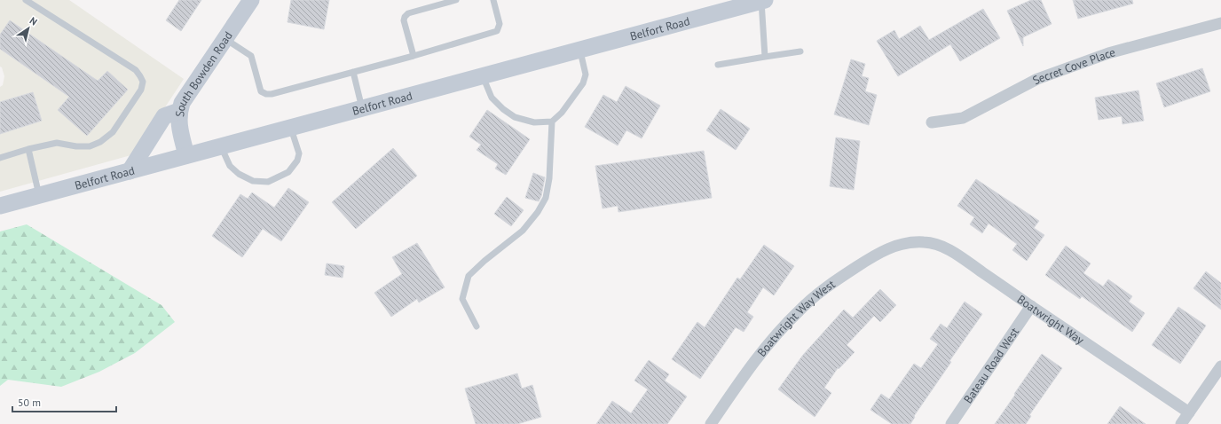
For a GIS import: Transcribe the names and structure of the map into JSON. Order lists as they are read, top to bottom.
{
  "streets": {
    "street": [
      "Belfort Road",
      "Secret Cove Place",
      "South Bowden Road",
      "Boatwright Way West",
      "Boatwright Way",
      "Bateau Road West"
    ]
  },
  "crossings": [
    ["Belfort Road", "South Bowden Road"],
    ["Boatwright Way West", "Boatwright Way"],
    ["Boatwright Way", "Bateau Road West"]
  ],
  "scale_bar": "50 m",
  "north": "top right"
}
